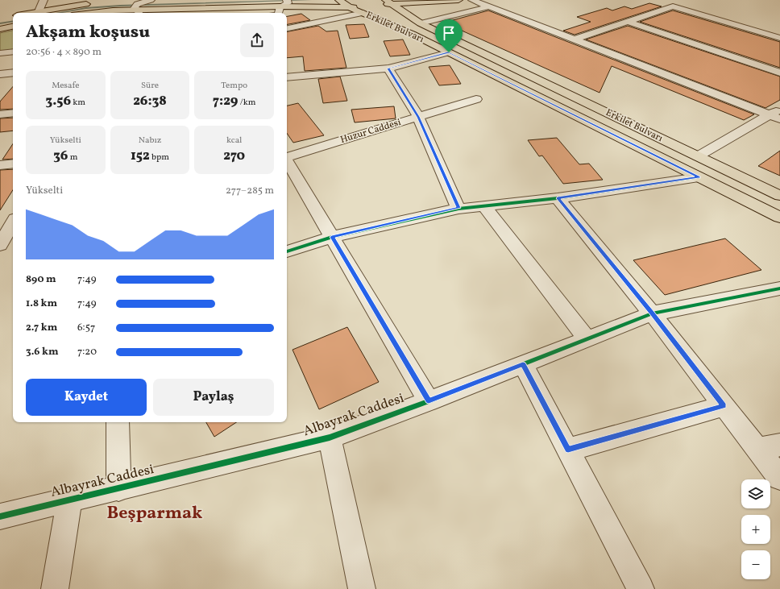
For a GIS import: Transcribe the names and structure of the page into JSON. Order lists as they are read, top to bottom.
{
  "streets": {
    "main road": ["Erkilet Bulvarı"],
    "street": ["Huzur Caddesi", "Albayrak Caddesi"]
  },
  "districts": ["Beşparmak"],
  "page": {
    "heading": ["Akşam koşusu", "20:56 · 4 × 890 m"],
    "stats": [
      ["Mesafe", "3.56 km"],
      ["Süre", "26:38"],
      ["Tempo", "7:29 /km"],
      ["Yükselti", "36 m"],
      ["Nabız", "152 bpm"],
      ["kcal", "270"]
    ],
    "chart": ["Yükselti", "277–285 m"],
    "list": [
      {
        "name": "890 m",
        "note": "7:49"
      },
      {
        "name": "1.8 km",
        "note": "7:49"
      },
      {
        "name": "2.7 km",
        "note": "6:57"
      },
      {
        "name": "3.6 km",
        "note": "7:20"
      }
    ],
    "buttons": ["Kaydet", "Paylaş"],
    "map_buttons": ["+", "−"]
  }
}
